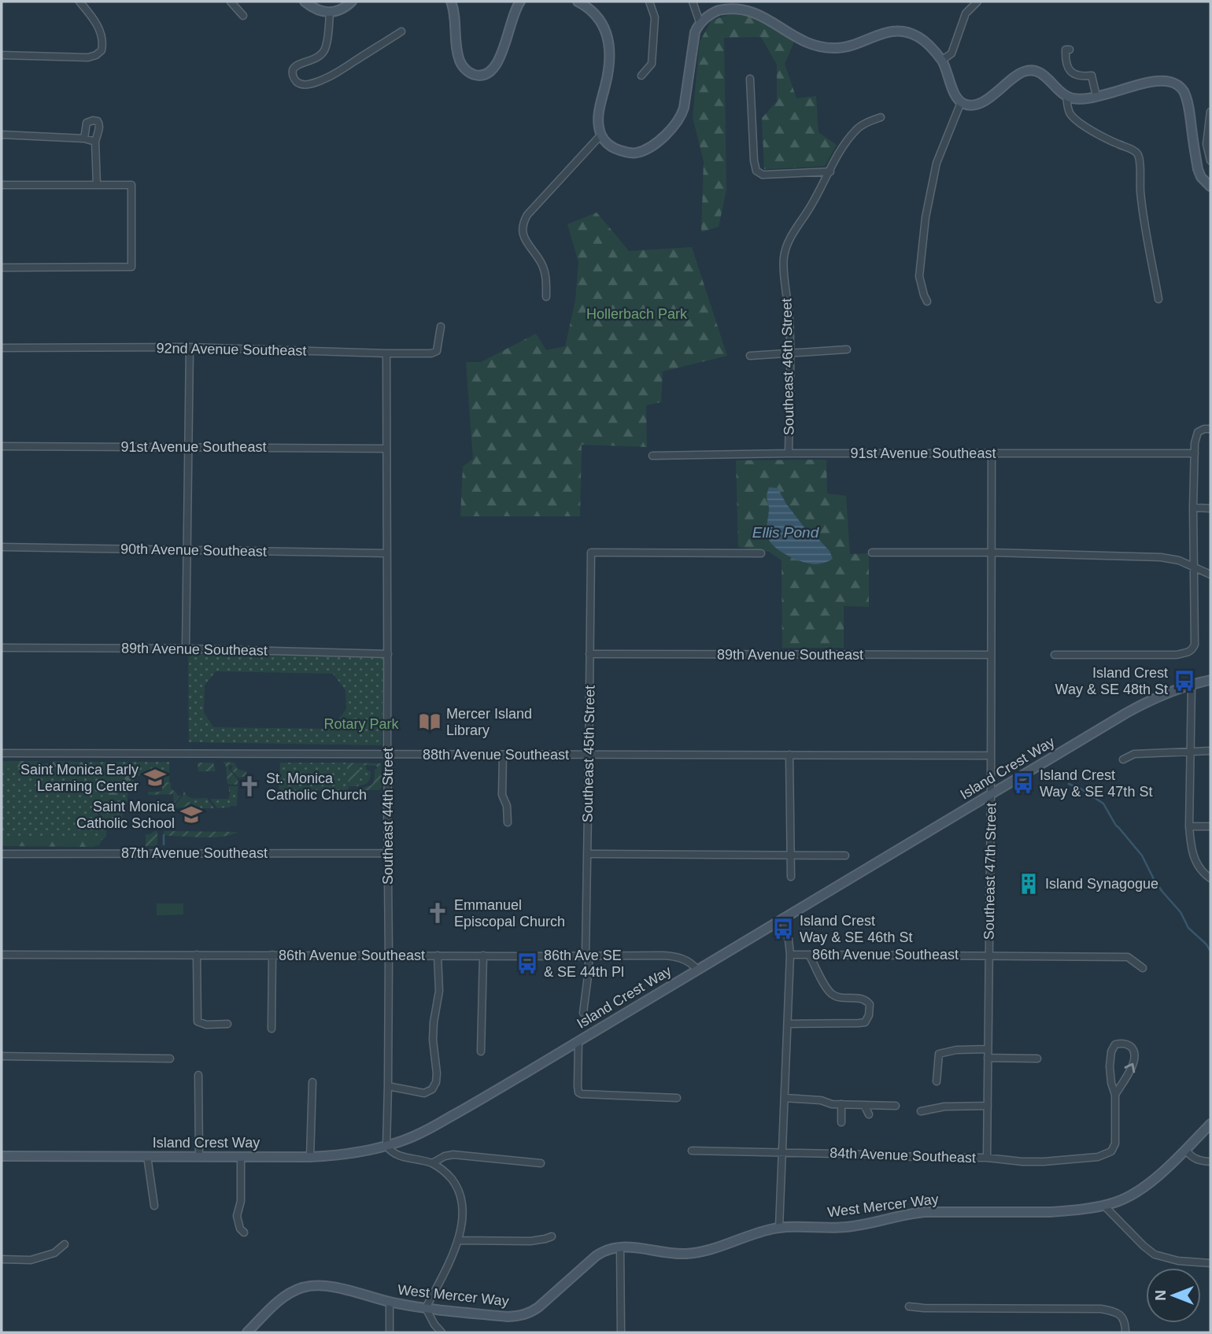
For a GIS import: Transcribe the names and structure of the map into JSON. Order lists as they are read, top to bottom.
{
  "streets": {
    "street": [
      "92nd Avenue Southeast",
      "Southeast 46th Street",
      "91st Avenue Southeast",
      "90th Avenue Southeast",
      "89th Avenue Southeast",
      "Southeast 45th Street",
      "88th Avenue Southeast",
      "Island Crest Way",
      "Southeast 44th Street",
      "87th Avenue Southeast",
      "Southeast 47th Street",
      "86th Avenue Southeast",
      "84th Avenue Southeast",
      "West Mercer Way"
    ]
  },
  "crossings": [
    ["92nd Avenue Southeast", "Southeast 44th Street"],
    ["Southeast 46th Street", "91st Avenue Southeast"],
    ["91st Avenue Southeast", "Southeast 44th Street"],
    ["91st Avenue Southeast", "Southeast 47th Street"],
    ["90th Avenue Southeast", "Southeast 44th Street"],
    ["89th Avenue Southeast", "Southeast 45th Street"],
    ["89th Avenue Southeast", "Southeast 44th Street"],
    ["89th Avenue Southeast", "Southeast 47th Street"],
    ["Southeast 45th Street", "88th Avenue Southeast"],
    ["Southeast 45th Street", "86th Avenue Southeast"],
    ["88th Avenue Southeast", "Southeast 44th Street"],
    ["88th Avenue Southeast", "Southeast 47th Street"],
    ["Island Crest Way", "Southeast 44th Street"],
    ["Island Crest Way", "Southeast 47th Street"],
    ["Island Crest Way", "86th Avenue Southeast"],
    ["Southeast 44th Street", "87th Avenue Southeast"],
    ["Southeast 44th Street", "86th Avenue Southeast"],
    ["Southeast 47th Street", "86th Avenue Southeast"],
    ["Southeast 47th Street", "84th Avenue Southeast"]
  ],
  "water": ["Ellis Pond"],
  "parks": ["Hollerbach Park", "Rotary Park"],
  "places": {
    "bus stop": [
      "Island Crest Way & SE 48th St",
      "Island Crest Way & SE 47th St",
      "Island Crest Way & SE 46th St",
      "86th Ave SE & SE 44th Pl"
    ],
    "library": ["Mercer Island Library"],
    "school or university": ["Saint Monica Early Learning Center", "Saint Monica Catholic School"],
    "church": ["St. Monica Catholic Church", "Emmanuel Episcopal Church"],
    "building": ["Island Synagogue"]
  },
  "north": "left"
}
